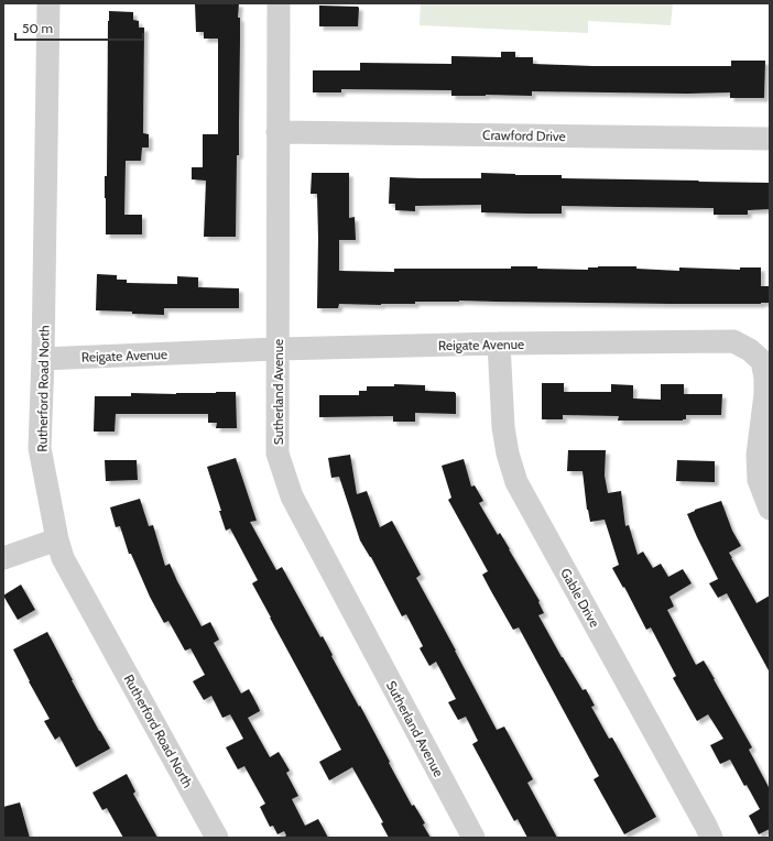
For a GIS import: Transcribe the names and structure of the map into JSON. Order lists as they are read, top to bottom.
{
  "streets": {
    "street": [
      "Crawford Drive",
      "Reigate Avenue",
      "Rutherford Road North",
      "Sutherland Avenue",
      "Gable Drive"
    ]
  },
  "crossings": [
    ["Crawford Drive", "Sutherland Avenue"],
    ["Reigate Avenue", "Rutherford Road North"],
    ["Reigate Avenue", "Sutherland Avenue"],
    ["Reigate Avenue", "Gable Drive"]
  ],
  "scale_bar": "50 m"
}
